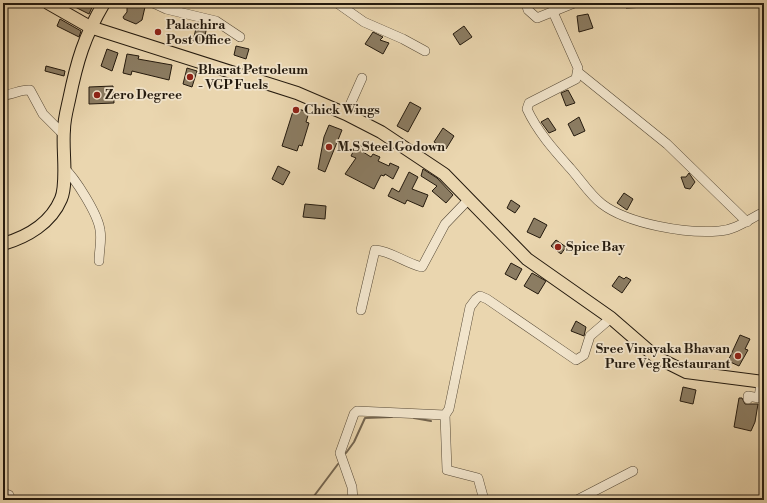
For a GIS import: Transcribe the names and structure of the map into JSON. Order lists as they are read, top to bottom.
{
  "places": [
    "Palachira Post Office",
    "Bharat Petroleum - VGP Fuels",
    "Zero Degree",
    "Chick Wings",
    "M.S Steel Godown",
    "Spice Bay",
    "Sree Vinayaka Bhavan Pure Veg Restaurant"
  ]
}
